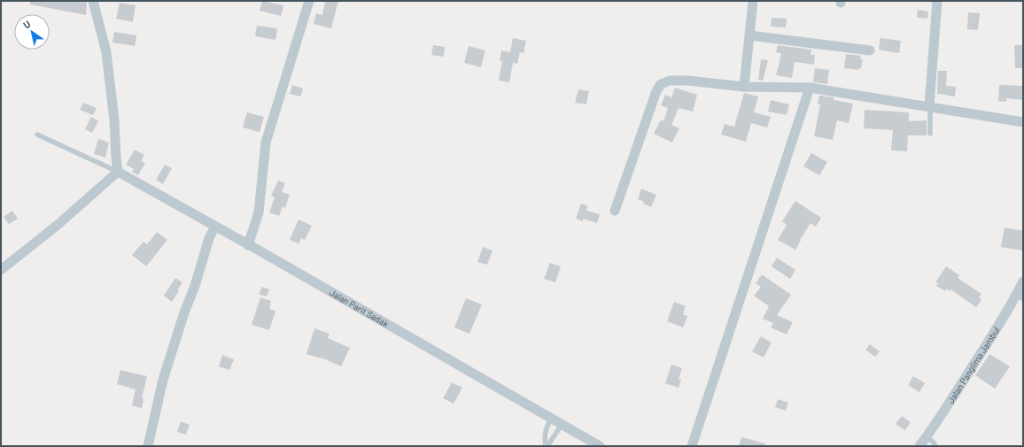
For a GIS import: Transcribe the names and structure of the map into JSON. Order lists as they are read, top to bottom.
{
  "streets": {
    "street": ["Jalan Parit Sadak", "Jalan Panglima Jambul"]
  },
  "north": "top left"
}
